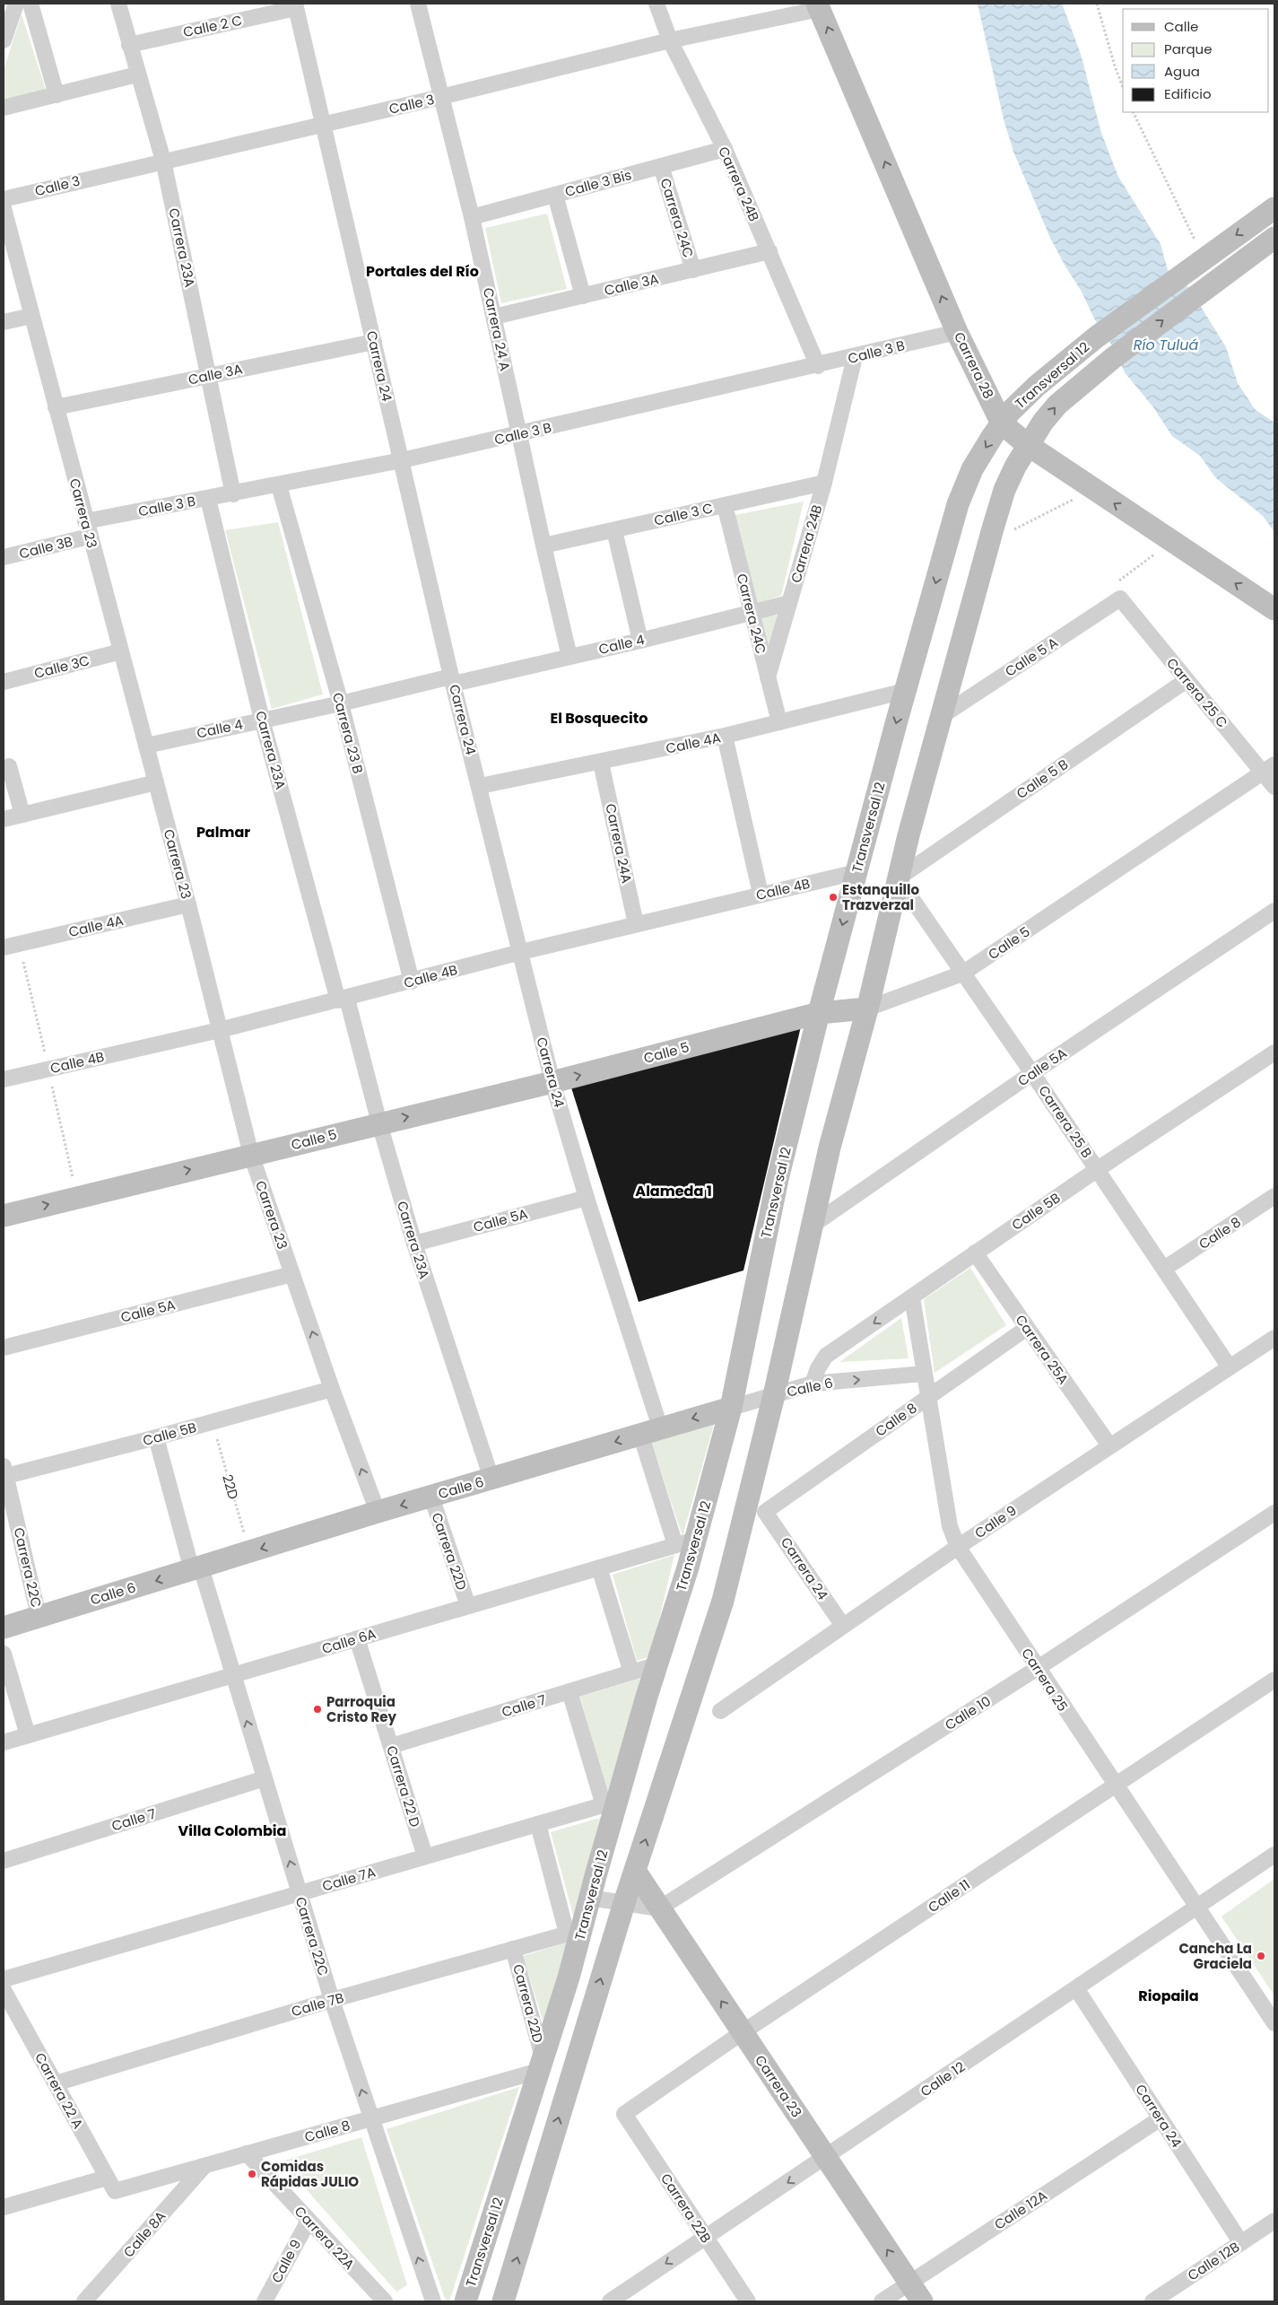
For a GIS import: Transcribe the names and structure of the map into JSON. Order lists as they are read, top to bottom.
{
  "streets": {
    "main road": [
      "Carrera 28",
      "Transversal 12",
      "Carrera 23",
      "Calle 5",
      "Calle 6"
    ],
    "street": [
      "Calle 2 C",
      "Calle 3",
      "Calle 3 Bis",
      "Carrera 24B",
      "Carrera 24C",
      "Carrera 23A",
      "Calle 3A",
      "Carrera 24 A",
      "Calle 3 B",
      "Carrera 24",
      "Calle 3 C",
      "Calle 3B",
      "Calle 4",
      "Calle 5 A",
      "Calle 3C",
      "Carrera 25 C",
      "Carrera 23 B",
      "Calle 4A",
      "Calle 5 B",
      "Carrera 24A",
      "Calle 4B",
      "Calle 5A",
      "Carrera 25 B",
      "Calle 5B",
      "Calle 8",
      "Carrera 25A",
      "Calle 9",
      "Carrera 22D",
      "Carrera 22C",
      "Calle 6A",
      "Carrera 25",
      "Calle 7",
      "Calle 10",
      "Carrera 22 D",
      "Calle 7A",
      "Calle 11",
      "Calle 7B",
      "Calle 12",
      "Carrera 22 A",
      "Carrera 22B",
      "Calle 12A",
      "Calle 8A",
      "Carrera 22A",
      "Calle 12B"
    ],
    "path": ["22D"]
  },
  "crossings": [
    ["Calle 2 C", "Carrera 23A"],
    ["Calle 2 C", "Carrera 24"],
    ["Calle 3", "Carrera 24B"],
    ["Calle 3", "Carrera 23A"],
    ["Calle 3", "Carrera 24 A"],
    ["Calle 3", "Carrera 28"],
    ["Calle 3", "Carrera 24"],
    ["Calle 3 Bis", "Carrera 24B"],
    ["Calle 3 Bis", "Carrera 24C"],
    ["Calle 3 Bis", "Carrera 24 A"],
    ["Carrera 24B", "Carrera 24C"],
    ["Carrera 24B", "Calle 3A"],
    ["Carrera 24B", "Calle 3 B"],
    ["Carrera 24B", "Calle 3 C"],
    ["Carrera 24B", "Calle 4"],
    ["Carrera 24C", "Calle 3A"],
    ["Carrera 24C", "Calle 3 C"],
    ["Carrera 24C", "Calle 4"],
    ["Carrera 24C", "Calle 4A"],
    ["Carrera 23A", "Calle 3A"],
    ["Carrera 23A", "Calle 3 B"],
    ["Carrera 23A", "Calle 4"],
    ["Carrera 23A", "Calle 4B"],
    ["Carrera 23A", "Calle 5"],
    ["Carrera 23A", "Calle 5A"],
    ["Carrera 23A", "Calle 6"],
    ["Calle 3A", "Carrera 24 A"],
    ["Calle 3A", "Carrera 24"],
    ["Calle 3A", "Carrera 23"],
    ["Carrera 24 A", "Calle 3 B"],
    ["Carrera 24 A", "Calle 3 C"],
    ["Carrera 24 A", "Calle 4"],
    ["Calle 3 B", "Carrera 28"],
    ["Calle 3 B", "Carrera 24"],
    ["Calle 3 B", "Carrera 23"],
    ["Calle 3 B", "Calle 3B"],
    ["Calle 3 B", "Carrera 23 B"],
    ["Carrera 28", "Transversal 12"],
    ["Carrera 24", "Transversal 12"],
    ["Carrera 24", "Calle 4"],
    ["Carrera 24", "Calle 4A"],
    ["Carrera 24", "Calle 4B"],
    ["Carrera 24", "Calle 5"],
    ["Carrera 24", "Calle 5A"],
    ["Carrera 24", "Calle 8"],
    ["Carrera 24", "Calle 6"],
    ["Carrera 24", "Calle 9"],
    ["Carrera 24", "Calle 6A"],
    ["Carrera 24", "Calle 12"],
    ["Carrera 24", "Calle 12A"],
    ["Carrera 24", "Calle 12B"],
    ["Transversal 12", "Carrera 23"],
    ["Transversal 12", "Calle 5 A"],
    ["Transversal 12", "Calle 4A"],
    ["Transversal 12", "Calle 5 B"],
    ["Transversal 12", "Calle 4B"],
    ["Transversal 12", "Calle 5"],
    ["Transversal 12", "Calle 5A"],
    ["Transversal 12", "Carrera 25 B"],
    ["Transversal 12", "Calle 8"],
    ["Transversal 12", "Calle 6"],
    ["Transversal 12", "Carrera 22D"],
    ["Transversal 12", "Calle 6A"],
    ["Transversal 12", "Calle 7"],
    ["Transversal 12", "Calle 7A"],
    ["Transversal 12", "Calle 7B"],
    ["Carrera 23", "Calle 3B"],
    ["Carrera 23", "Calle 4"],
    ["Carrera 23", "Calle 3C"],
    ["Carrera 23", "Calle 4A"],
    ["Carrera 23", "Calle 4B"],
    ["Carrera 23", "Calle 5"],
    ["Carrera 23", "Calle 5A"],
    ["Carrera 23", "Calle 5B"],
    ["Carrera 23", "Calle 6"],
    ["Carrera 23", "Calle 10"],
    ["Carrera 23", "Calle 11"],
    ["Carrera 23", "Calle 12"],
    ["Carrera 23", "Calle 12A"],
    ["Calle 4", "Carrera 23 B"],
    ["Calle 5 A", "Carrera 25 C"],
    ["Carrera 25 C", "Calle 5 B"],
    ["Carrera 25 C", "Calle 5"],
    ["Carrera 23 B", "Calle 4B"],
    ["Calle 4A", "Carrera 24A"],
    ["Calle 5 B", "Carrera 25 B"],
    ["Carrera 24A", "Calle 4B"],
    ["Calle 5", "Carrera 25 B"],
    ["Calle 5A", "Carrera 25 B"],
    ["Carrera 25 B", "Calle 5B"],
    ["Carrera 25 B", "Calle 8"],
    ["Carrera 25 B", "Calle 9"],
    ["Calle 5B", "Carrera 25A"],
    ["Calle 5B", "Calle 6"],
    ["Calle 5B", "22D"],
    ["Calle 5B", "Carrera 22C"],
    ["Calle 5B", "Carrera 25"],
    ["Calle 8", "Carrera 25A"],
    ["Calle 8", "Carrera 22D"],
    ["Calle 8", "Carrera 22C"],
    ["Calle 8", "Carrera 25"],
    ["Calle 8", "Carrera 22 A"],
    ["Calle 8", "Calle 8A"],
    ["Calle 8", "Carrera 22A"],
    ["Carrera 25A", "Calle 9"],
    ["Calle 6", "22D"],
    ["Calle 6", "Carrera 22D"],
    ["Calle 6", "Carrera 22C"],
    ["Calle 6", "Carrera 25"],
    ["Calle 9", "Carrera 25"],
    ["Calle 9", "Carrera 22A"],
    ["Carrera 22D", "Calle 6A"],
    ["Carrera 22D", "Calle 7B"],
    ["Carrera 22C", "Calle 6A"],
    ["Carrera 22C", "Calle 7"],
    ["Carrera 22C", "Calle 7A"],
    ["Carrera 22C", "Calle 7B"],
    ["Calle 6A", "Carrera 22 D"],
    ["Carrera 25", "Calle 10"],
    ["Carrera 25", "Calle 11"],
    ["Carrera 25", "Calle 12"],
    ["Calle 7", "Carrera 22 D"],
    ["Carrera 22 D", "Calle 7A"],
    ["Calle 11", "Carrera 22B"],
    ["Calle 7B", "Carrera 22 A"],
    ["Calle 12", "Carrera 22B"]
  ],
  "one_way": ["Carrera 28", "Calle 5", "Carrera 22C"],
  "districts": [
    "Portales del Río",
    "El Bosquecito",
    "Palmar",
    "Alameda 1",
    "Villa Colombia",
    "Riopaila"
  ],
  "water": ["Río Tuluá"],
  "places": [
    "Estanquillo Trazverzal",
    "Parroquia Cristo Rey",
    "Cancha La Graciela",
    "Comidas Rápidas JULIO"
  ],
  "legend": [
    "Calle",
    "Parque",
    "Agua",
    "Edificio"
  ]
}
